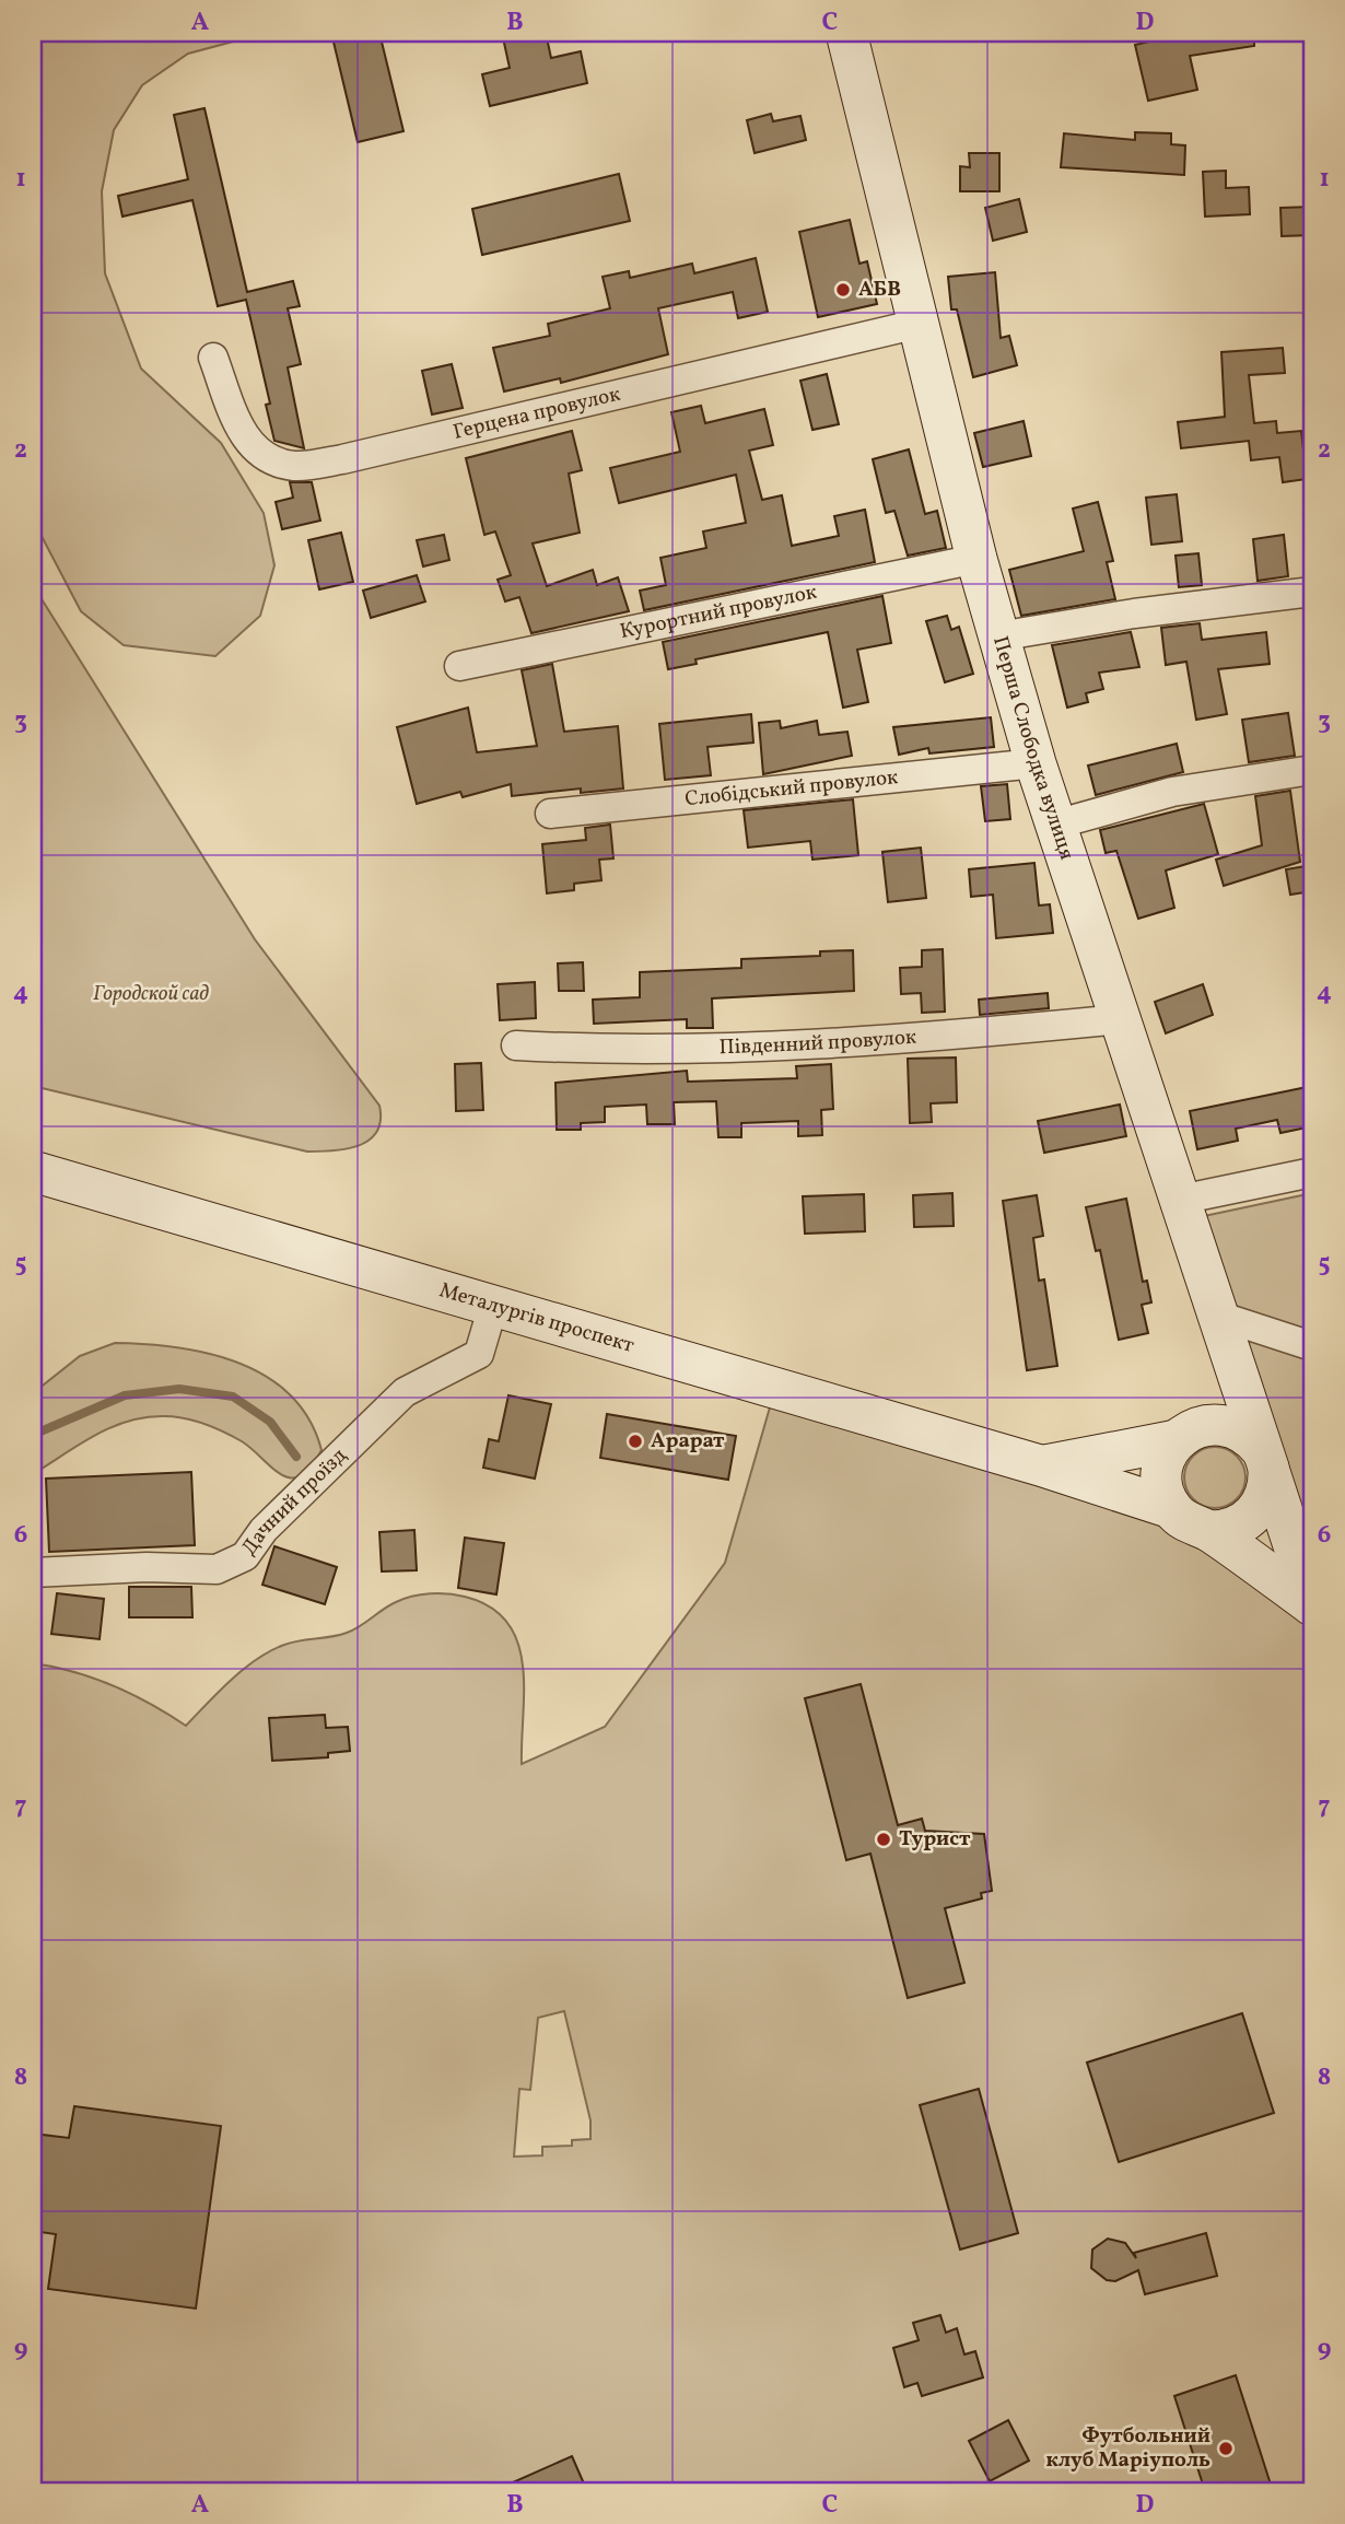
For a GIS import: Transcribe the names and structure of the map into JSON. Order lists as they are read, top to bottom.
{
  "streets": {
    "street": [
      "Герцена провулок",
      "Курортний провулок",
      "Перша Слободка вулиця",
      "Слобідський провулок",
      "Південний провулок",
      "Металургів проспект",
      "Дачний проїзд"
    ]
  },
  "crossings": [
    ["Герцена провулок", "Перша Слободка вулиця"],
    ["Курортний провулок", "Перша Слободка вулиця"],
    ["Перша Слободка вулиця", "Слобідський провулок"],
    ["Перша Слободка вулиця", "Південний провулок"],
    ["Перша Слободка вулиця", "Металургів проспект"],
    ["Металургів проспект", "Дачний проїзд"]
  ],
  "parks": ["Городской сад"],
  "places": [
    "АБВ",
    "Арарат",
    "Турист",
    "Футбольний клуб Маріуполь"
  ],
  "grid": {
    "columns": [
      "A",
      "B",
      "C",
      "D"
    ],
    "rows": [
      "1",
      "2",
      "3",
      "4",
      "5",
      "6",
      "7",
      "8",
      "9"
    ]
  }
}
